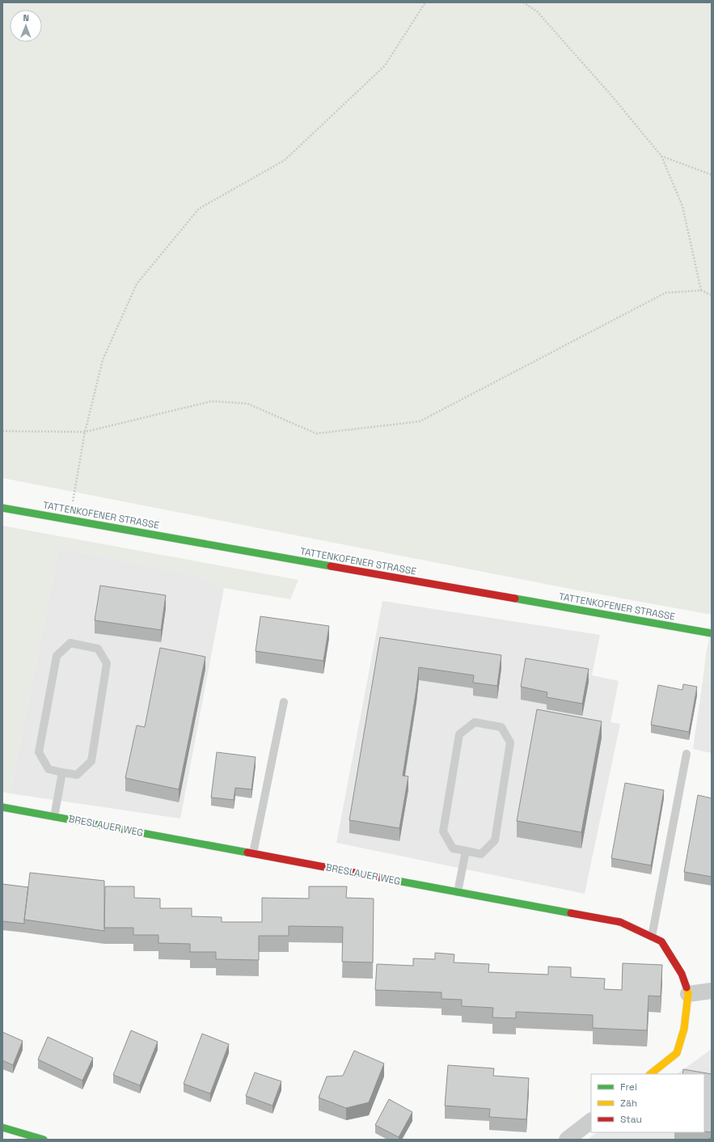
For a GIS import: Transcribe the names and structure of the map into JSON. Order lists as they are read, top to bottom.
{
  "streets": {
    "street": ["TATTENKOFENER STRASSE", "BRESLAUER WEG"]
  },
  "legend": ["Frei", "Zäh", "Stau"],
  "north": "top"
}
